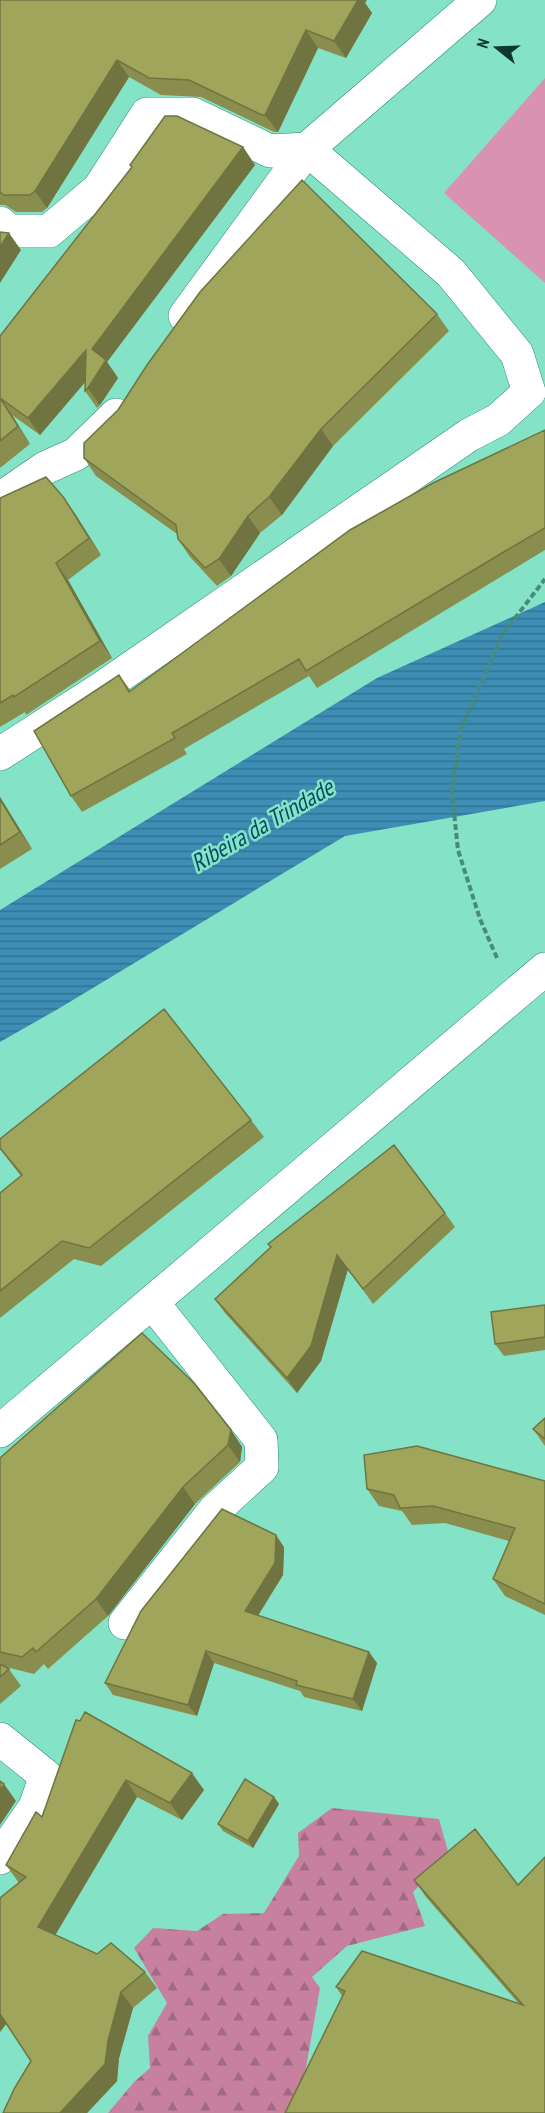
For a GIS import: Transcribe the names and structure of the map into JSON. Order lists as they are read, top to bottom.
{
  "water": ["Ribeira da Trindade"],
  "north": "left"
}
